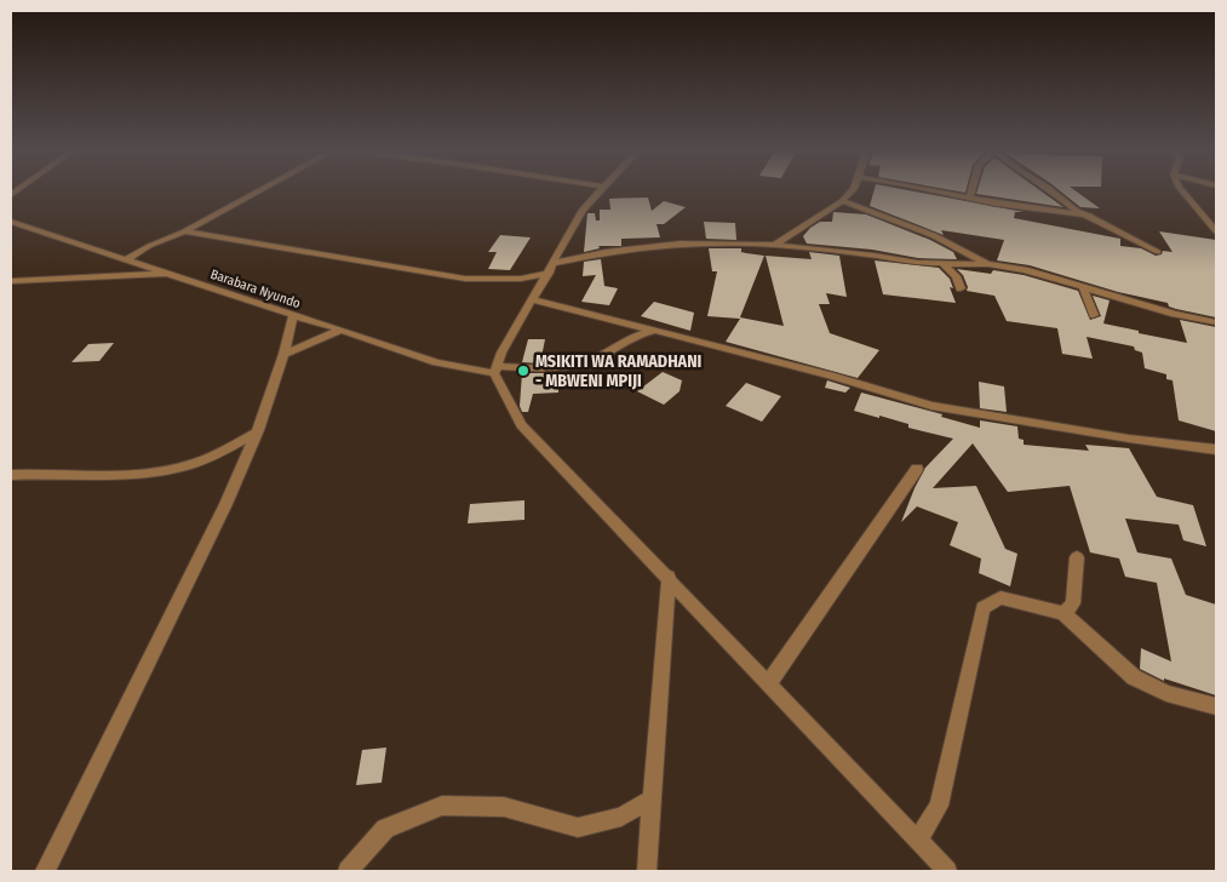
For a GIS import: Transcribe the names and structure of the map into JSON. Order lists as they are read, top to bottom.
{
  "streets": {
    "street": ["Barabara Nyundo"]
  },
  "places": ["MSIKITI WA RAMADHANI - MBWENI MPIJI"]
}
